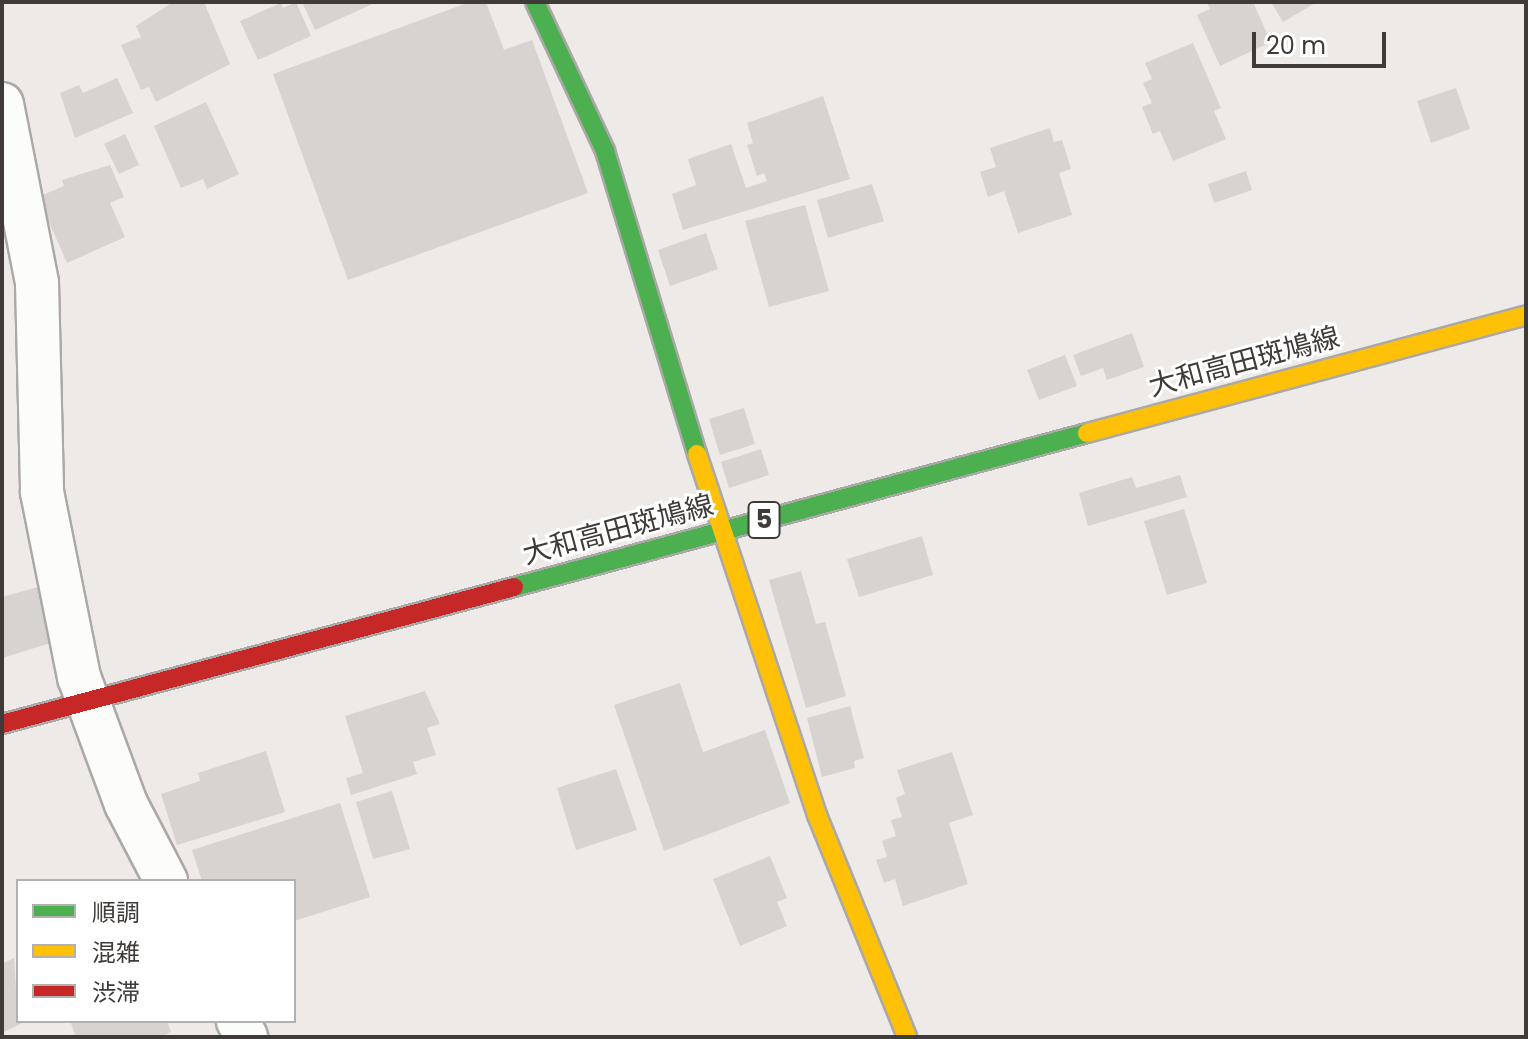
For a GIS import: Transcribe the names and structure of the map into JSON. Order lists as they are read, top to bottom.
{
  "streets": {
    "main road": ["大和高田斑鳩線", "5"]
  },
  "legend": ["順調", "混雑", "渋滞"],
  "scale_bar": "20 m"
}
